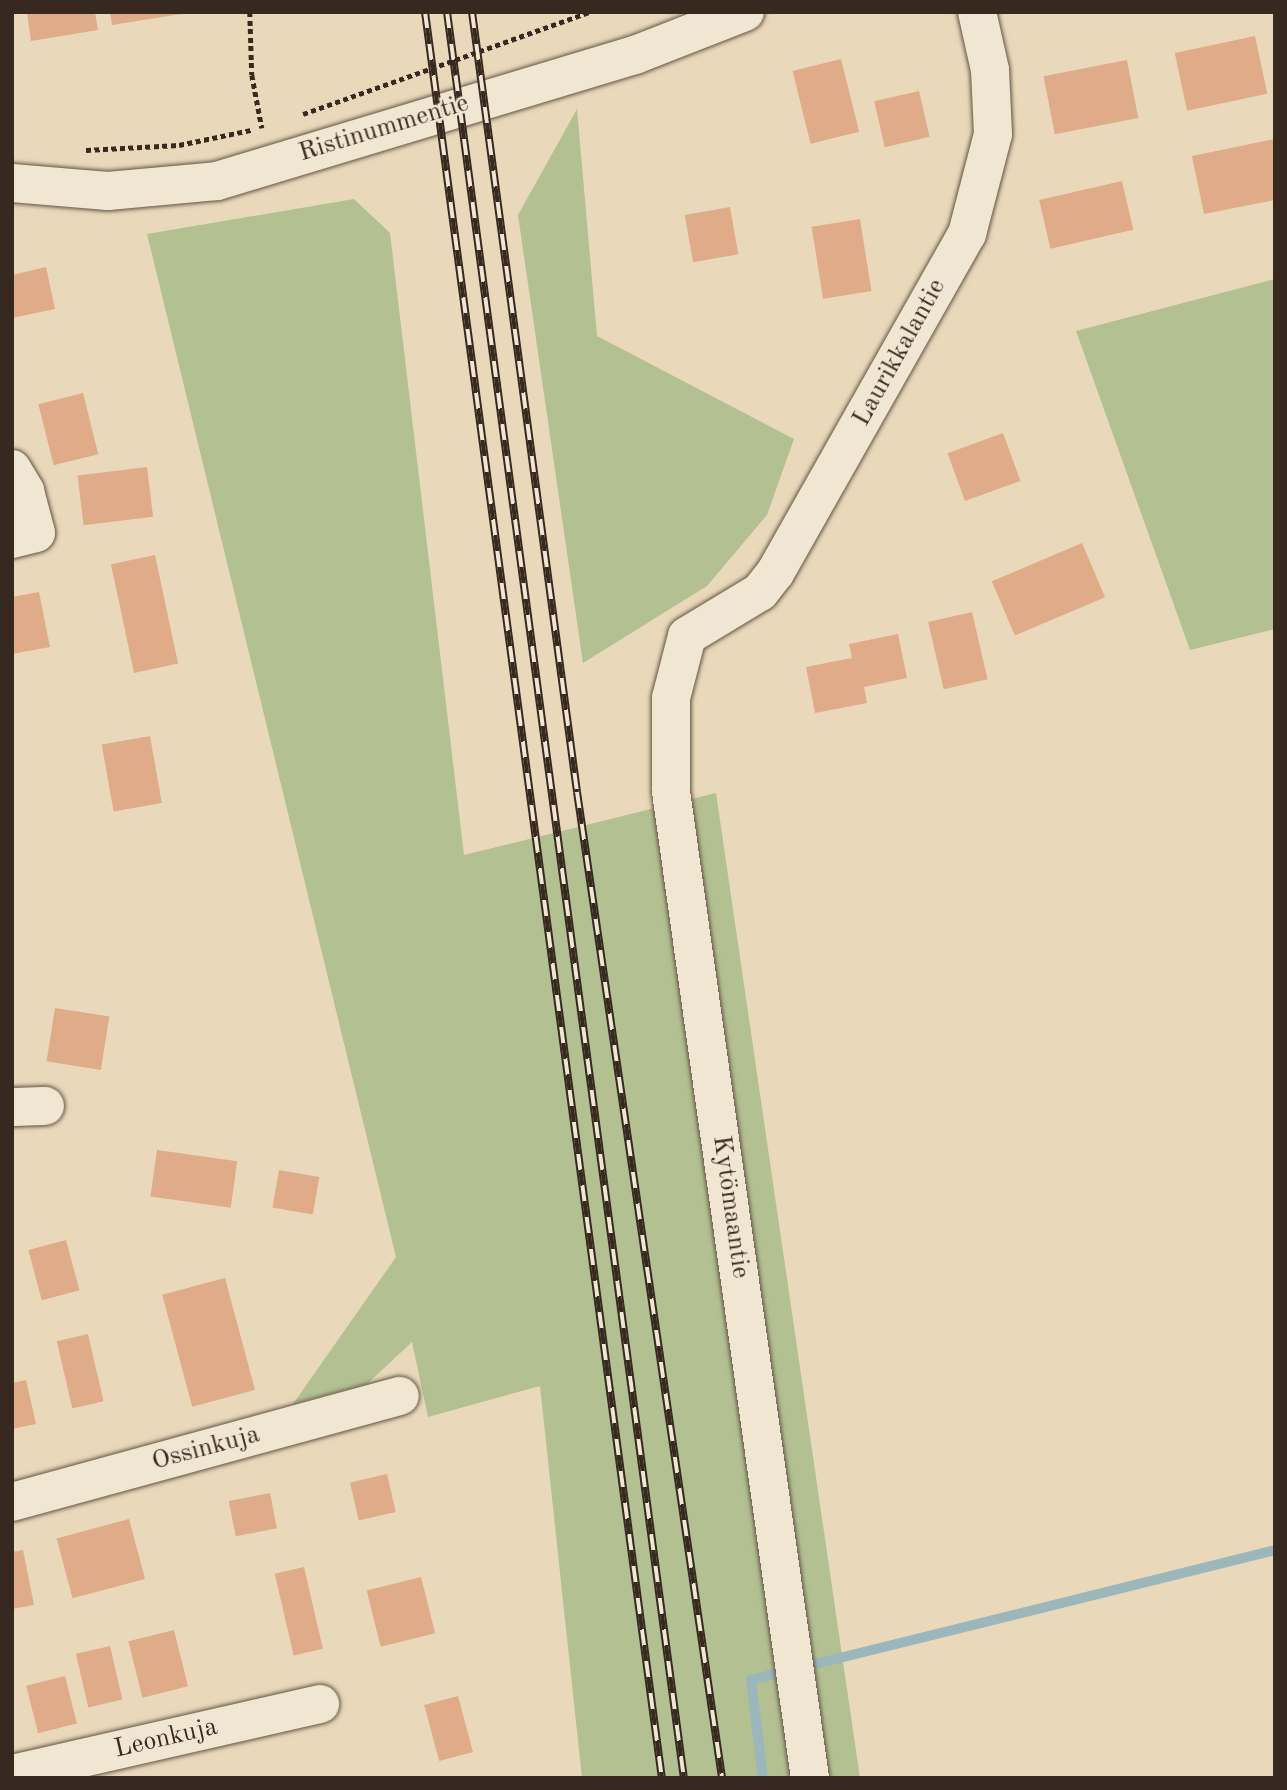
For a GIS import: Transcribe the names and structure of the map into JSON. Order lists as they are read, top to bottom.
{
  "streets": {
    "street": [
      "Ristinummentie",
      "Laurikkalantie",
      "Kytömaantie",
      "Ossinkuja",
      "Leonkuja"
    ]
  },
  "crossings": [
    ["Laurikkalantie", "Kytömaantie"]
  ]
}
